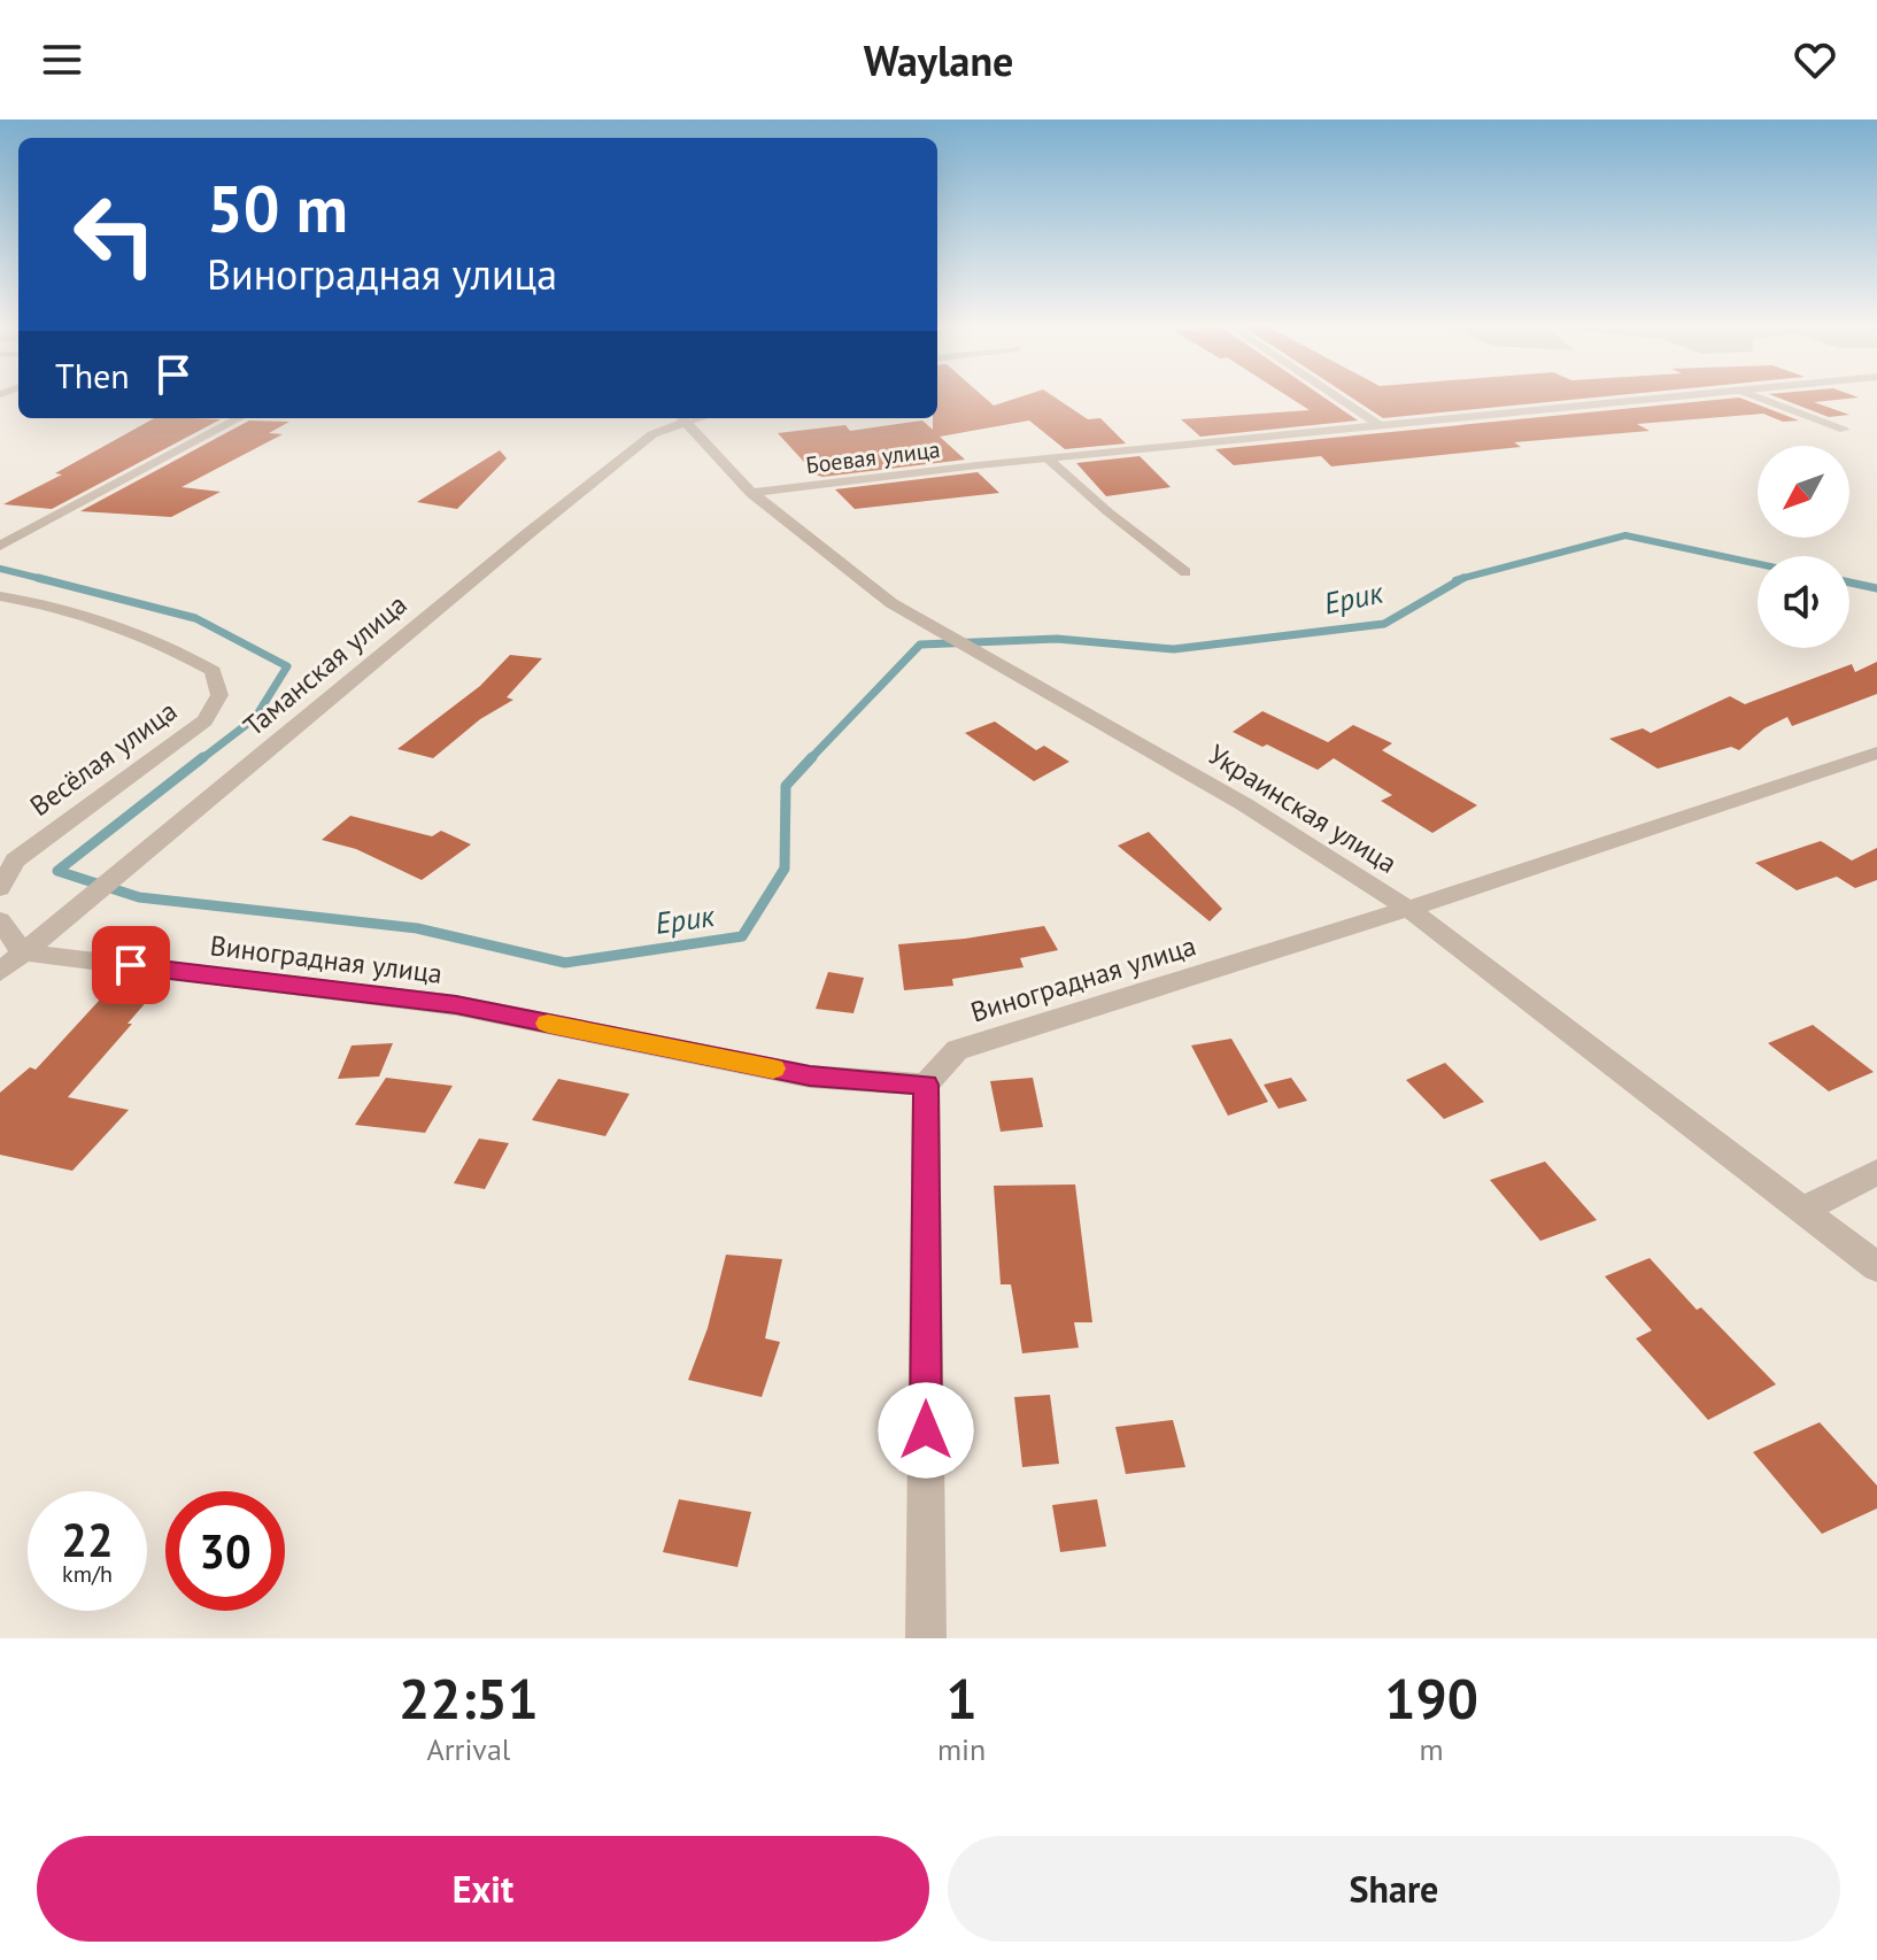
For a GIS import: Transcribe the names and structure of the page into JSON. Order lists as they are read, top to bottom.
{
  "streets": {
    "street": [
      "Боевая улица",
      "Таманская улица",
      "Весёлая улица",
      "Украинская улица",
      "Виноградная улица"
    ]
  },
  "crossings": [
    ["Боевая улица", "Украинская улица"],
    ["Таманская улица", "Украинская улица"],
    ["Таманская улица", "Виноградная улица"],
    ["Украинская улица", "Виноградная улица"]
  ],
  "water": ["Ерик"],
  "north": "bottom left",
  "page": {
    "header": "Waylane",
    "turn": ["50 m", "Виноградная улица"],
    "then": "Then",
    "speed": "22 km/h",
    "limit": "30",
    "eta": [
      "22:51",
      "Arrival",
      "1",
      "min",
      "190",
      "m"
    ],
    "buttons": ["Exit", "Share"]
  }
}
